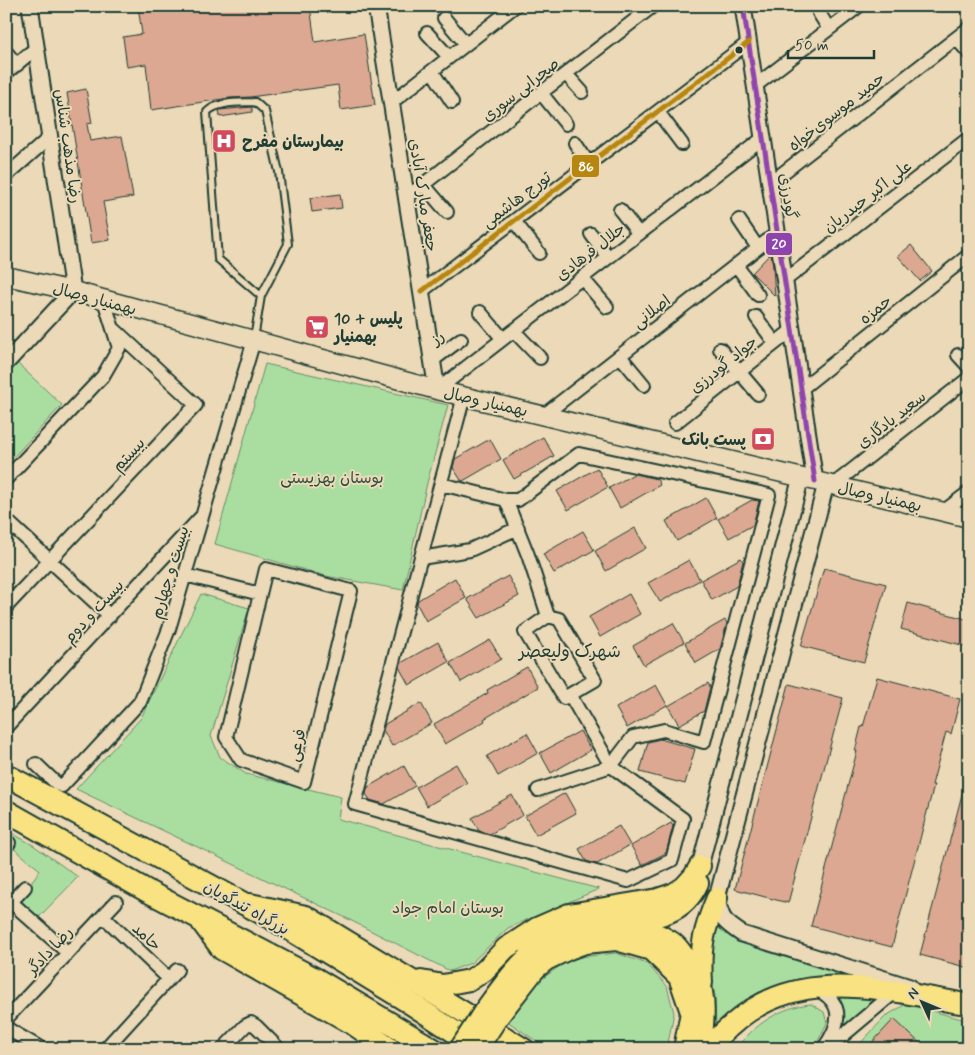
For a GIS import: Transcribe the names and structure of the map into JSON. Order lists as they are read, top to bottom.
{
  "streets": {
    "highway": ["بزرگراه تندگویان"],
    "main road": ["بهمنیار وصال"],
    "street": [
      "صحرایی سوری",
      "حمید موسوی‌خواه",
      "رضا مذهب شناس",
      "جعفر مبارک آبادی",
      "گودرزی",
      "علی اکبر حیدریان",
      "تورج هاشمی",
      "جلال فرهادی",
      "حمزه",
      "اصلانی",
      "رز",
      "جواد گودرزی",
      "سعید یادگاری",
      "بیستم",
      "بیست و چهارم",
      "بیست و دوم",
      "فرعی",
      "حامد",
      "رضا دادگر"
    ]
  },
  "crossings": [
    ["صحرایی سوری", "جعفر مبارک آبادی"],
    ["حمید موسوی‌خواه", "گودرزی"],
    ["رضا مذهب شناس", "بهمنیار وصال"],
    ["جعفر مبارک آبادی", "تورج هاشمی"],
    ["جعفر مبارک آبادی", "جلال فرهادی"],
    ["جعفر مبارک آبادی", "بهمنیار وصال"],
    ["جعفر مبارک آبادی", "رز"],
    ["گودرزی", "علی اکبر حیدریان"],
    ["گودرزی", "تورج هاشمی"],
    ["گودرزی", "جلال فرهادی"],
    ["گودرزی", "بهمنیار وصال"],
    ["گودرزی", "حمزه"],
    ["گودرزی", "اصلانی"],
    ["گودرزی", "جواد گودرزی"],
    ["گودرزی", "سعید یادگاری"],
    ["جلال فرهادی", "بهمنیار وصال"],
    ["بهمنیار وصال", "اصلانی"],
    ["بهمنیار وصال", "سعید یادگاری"],
    ["بهمنیار وصال", "بیست و چهارم"],
    ["بیست و چهارم", "بیست و دوم"],
    ["حامد", "رضا دادگر"]
  ],
  "districts": ["شهرک ولیعصر"],
  "parks": ["بوستان بهزیستی", "بوستان امام جواد"],
  "places": {
    "hospital": ["بیمارستان مفرح"],
    "supermarket": ["پلیس + 10 بهمنیار"],
    "bank": ["پست بانک"]
  },
  "lines": ["transit line 20", "transit line 86"],
  "scale_bar": "50 m",
  "north": "top left"
}
